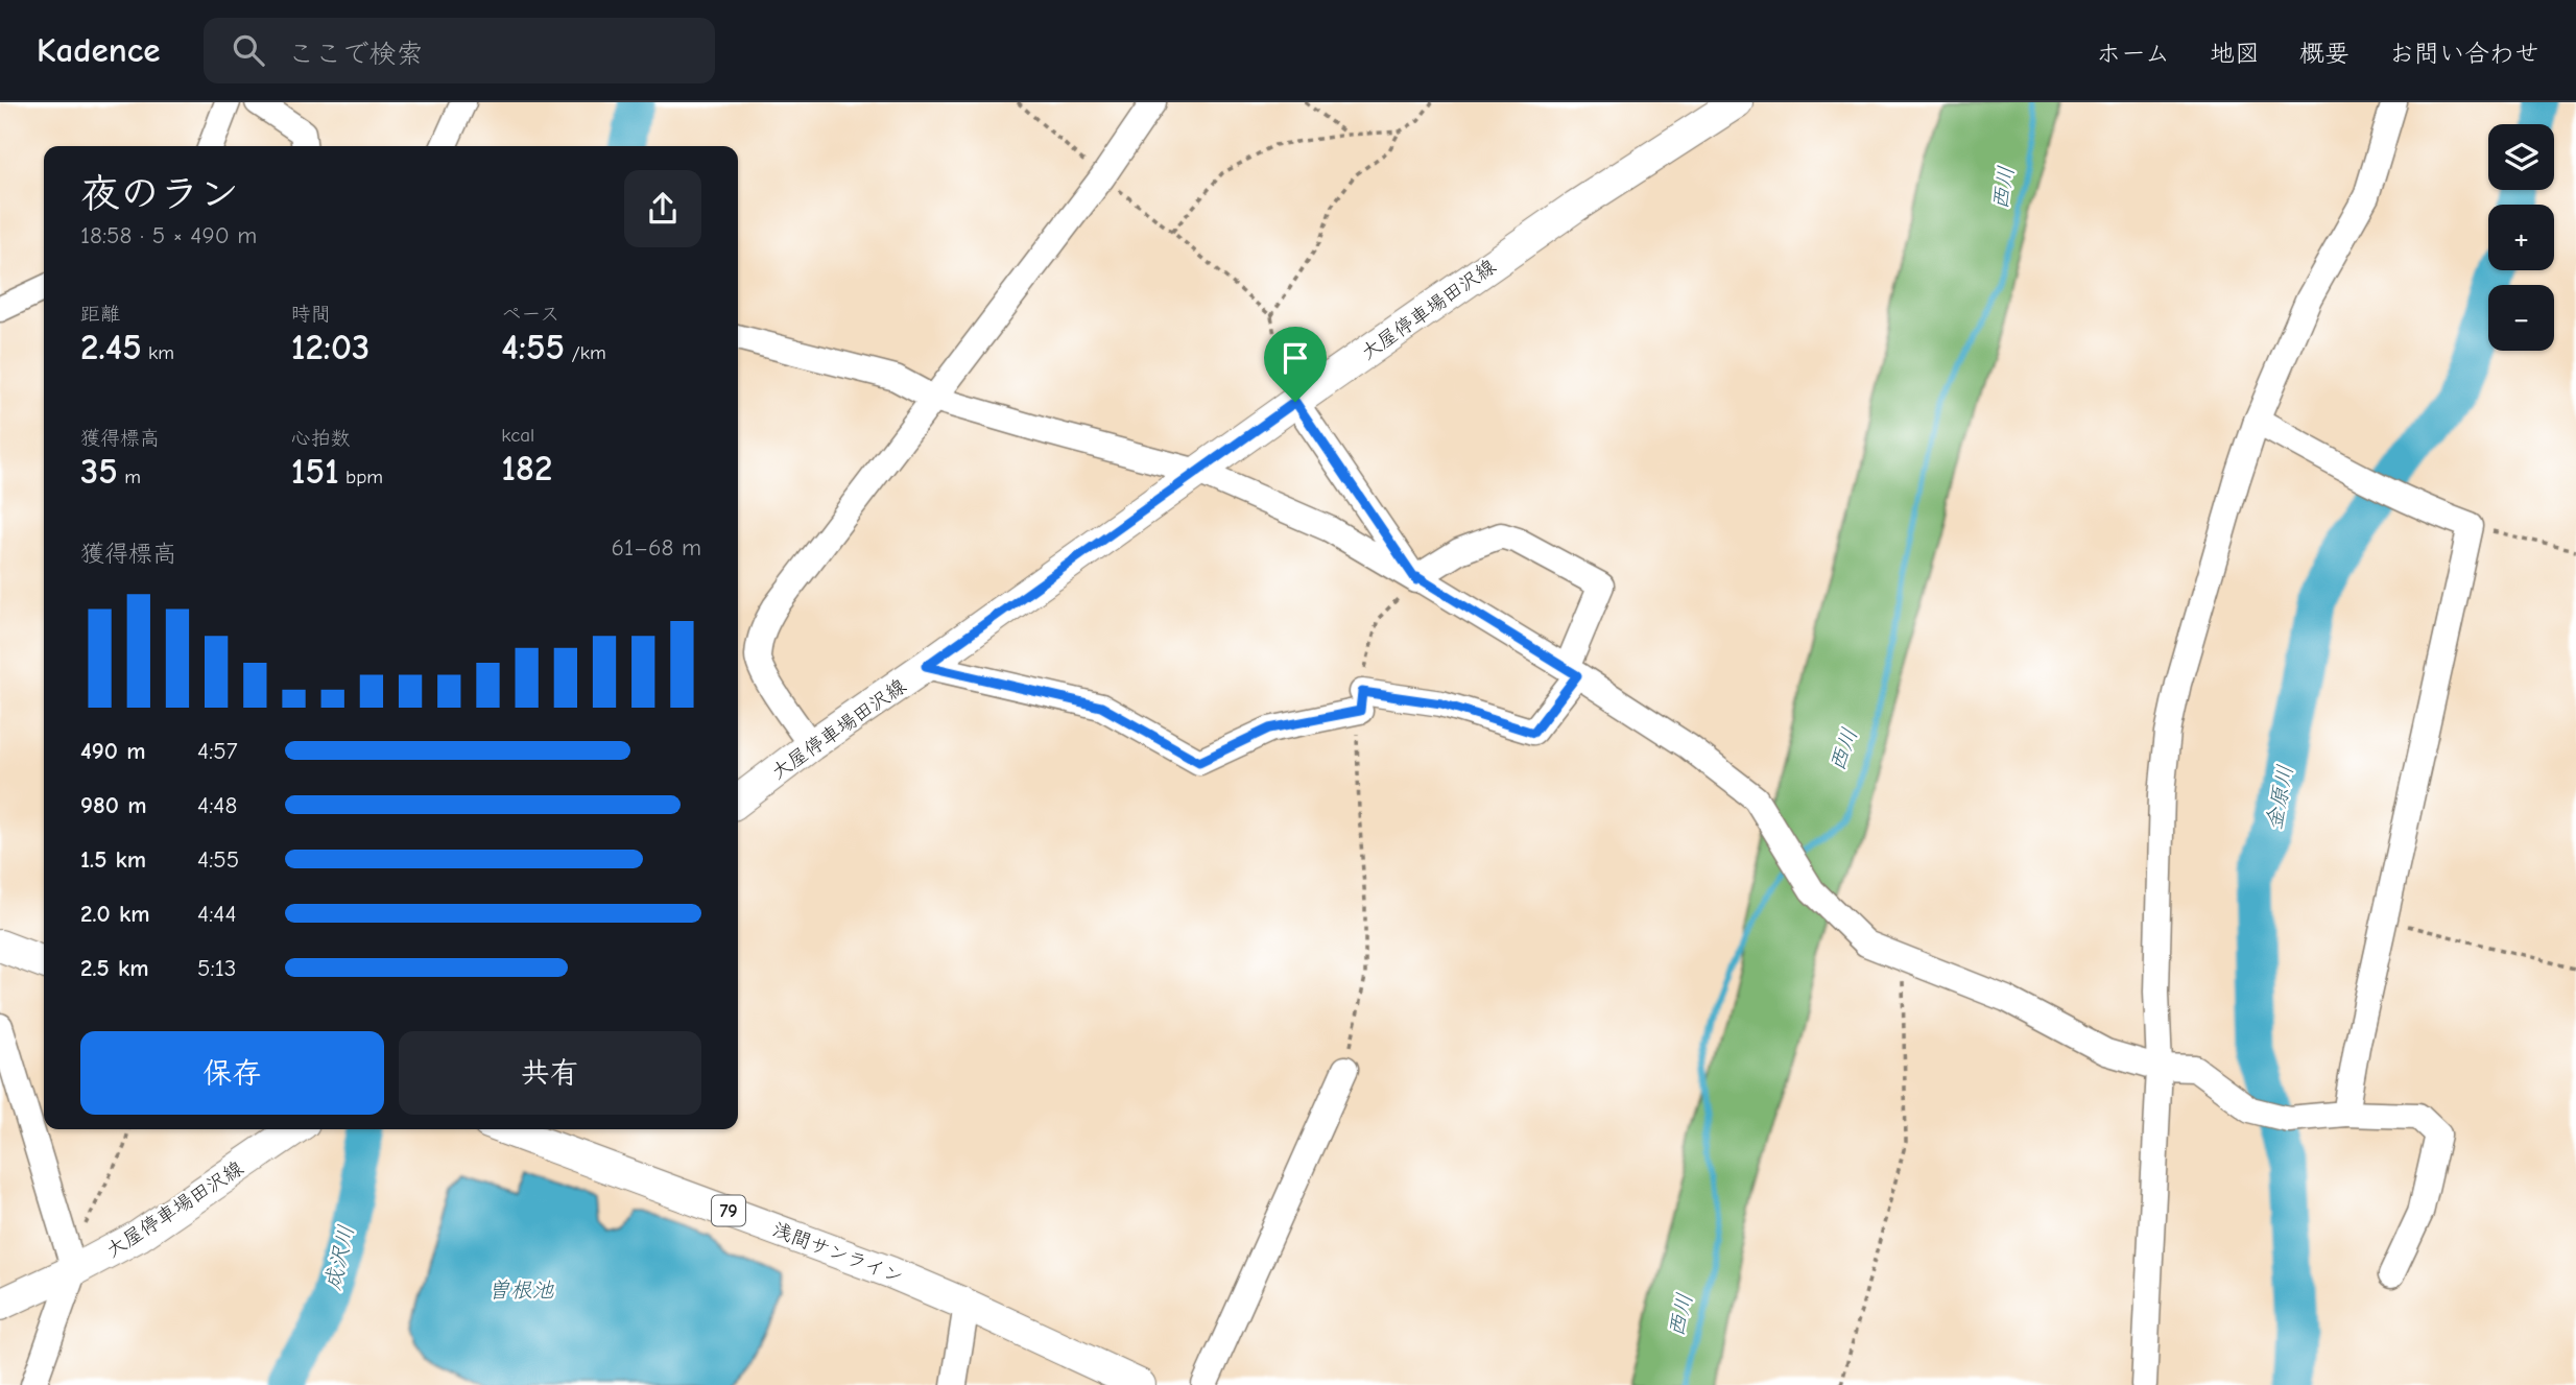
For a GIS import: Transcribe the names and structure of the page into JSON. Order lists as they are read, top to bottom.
{
  "streets": {
    "main road": ["大屋停車場田沢線", "79", "浅間サンライン"]
  },
  "water": [
    "西川",
    "金原川",
    "成沢川",
    "曽根池"
  ],
  "page": {
    "header": "Kadence",
    "search": "ここで検索",
    "nav": [
      "ホーム",
      "地図",
      "概要",
      "お問い合わせ"
    ],
    "map_buttons": ["+", "−"],
    "heading": ["夜のラン", "18:58 · 5 × 490 m"],
    "stats": [
      ["距離", "2.45 km"],
      ["時間", "12:03"],
      ["ペース", "4:55 /km"],
      ["獲得標高", "35 m"],
      ["心拍数", "151 bpm"],
      ["kcal", "182"]
    ],
    "chart": ["獲得標高", "61–68 m"],
    "list": [
      {
        "name": "490 m",
        "note": "4:57"
      },
      {
        "name": "980 m",
        "note": "4:48"
      },
      {
        "name": "1.5 km",
        "note": "4:55"
      },
      {
        "name": "2.0 km",
        "note": "4:44"
      },
      {
        "name": "2.5 km",
        "note": "5:13"
      }
    ],
    "buttons": ["保存", "共有"]
  }
}
